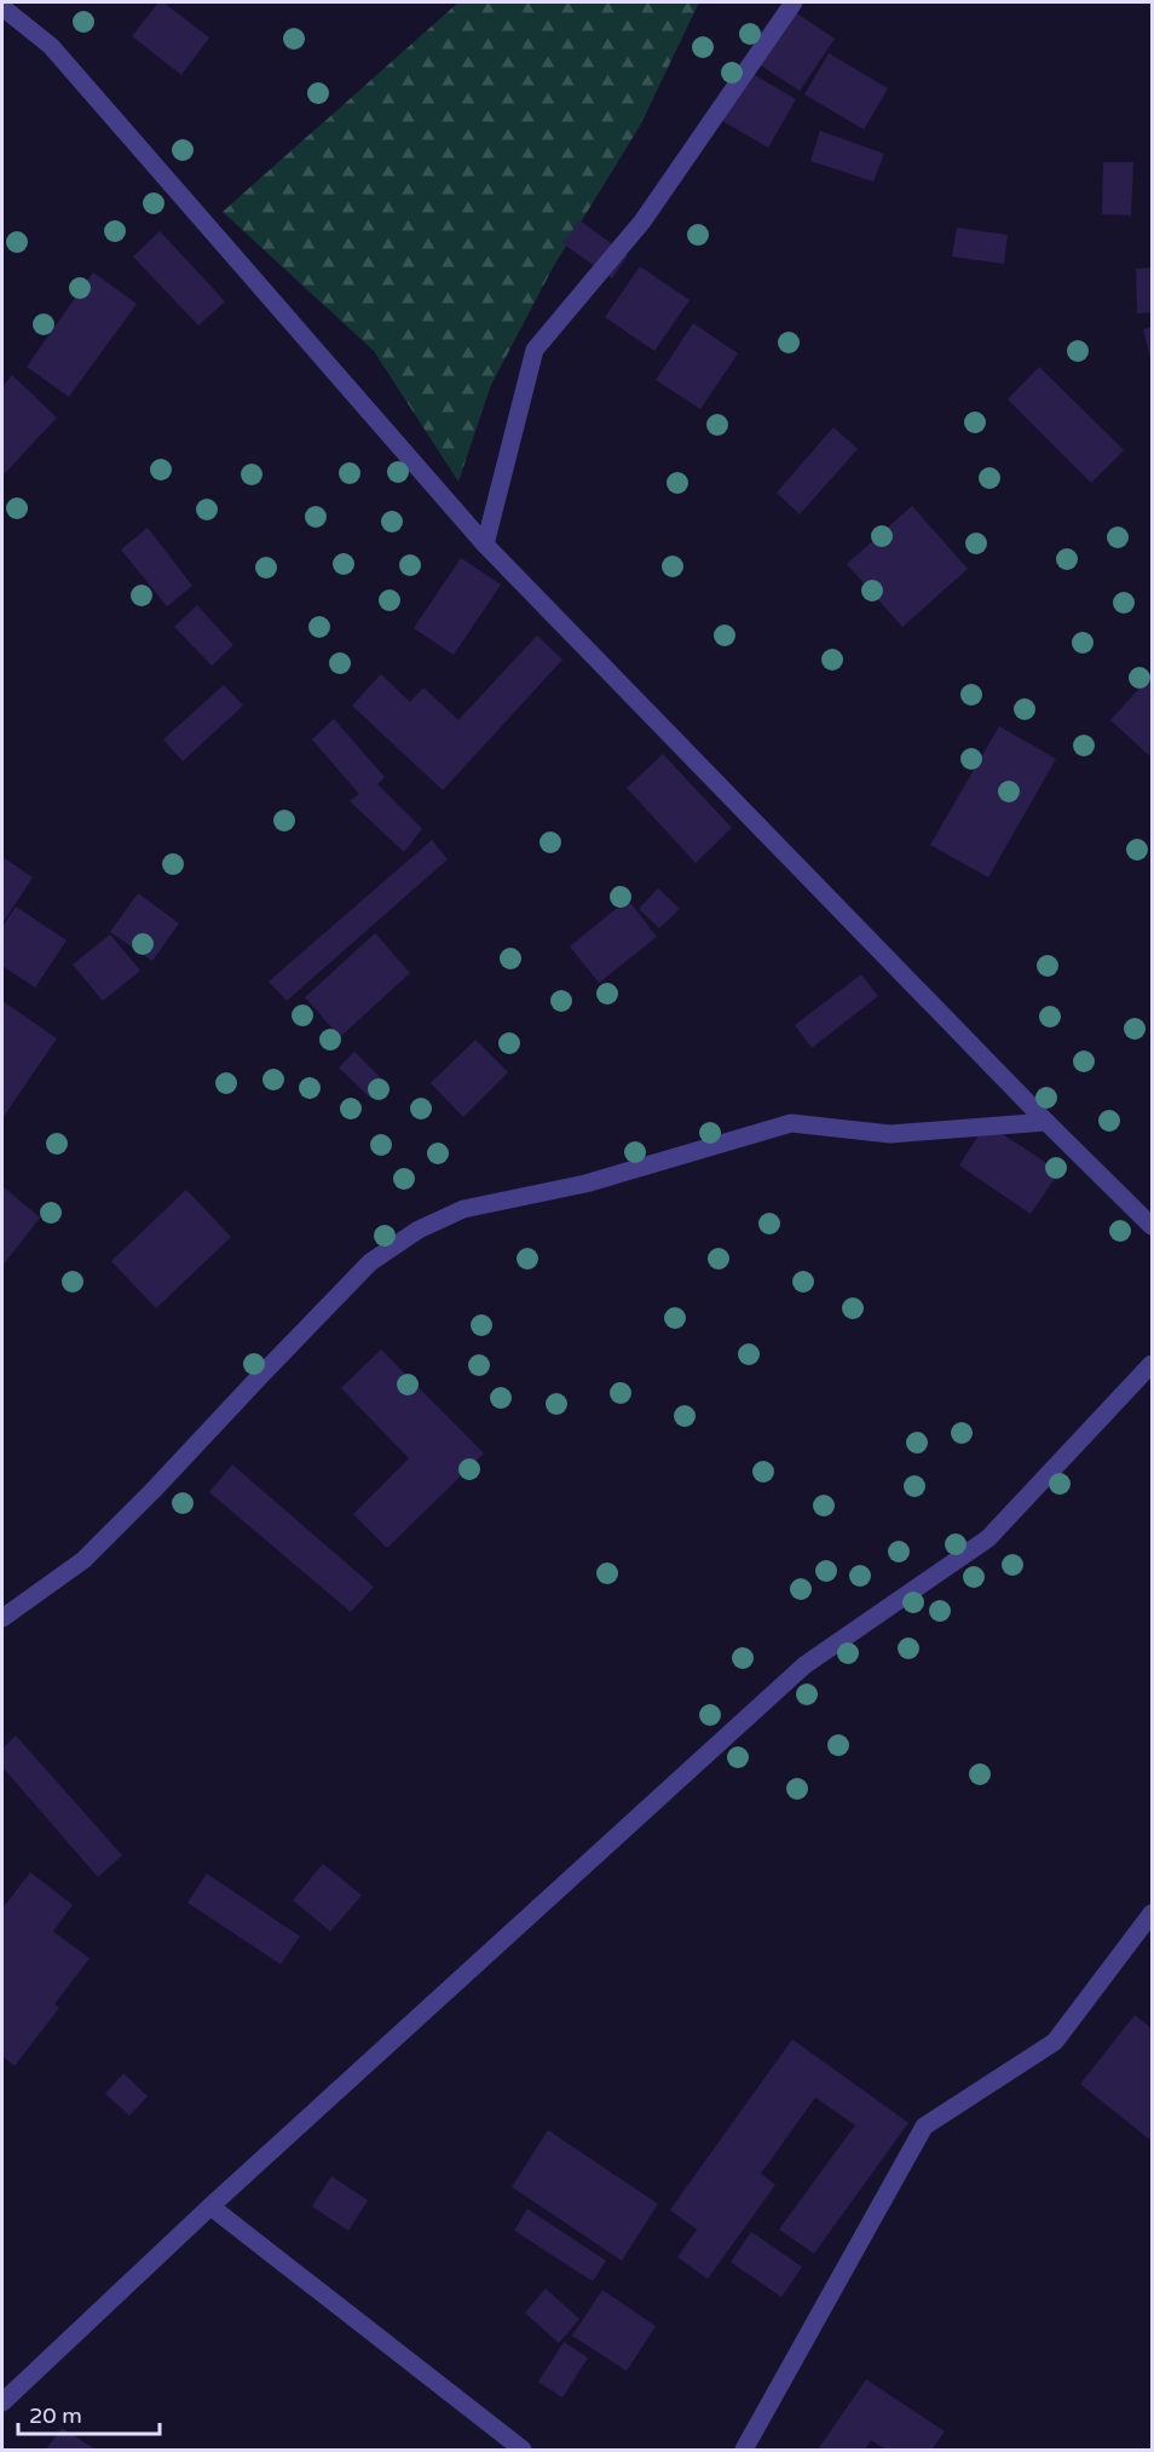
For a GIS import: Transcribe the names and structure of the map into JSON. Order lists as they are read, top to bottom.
{
  "scale_bar": "20 m"
}
